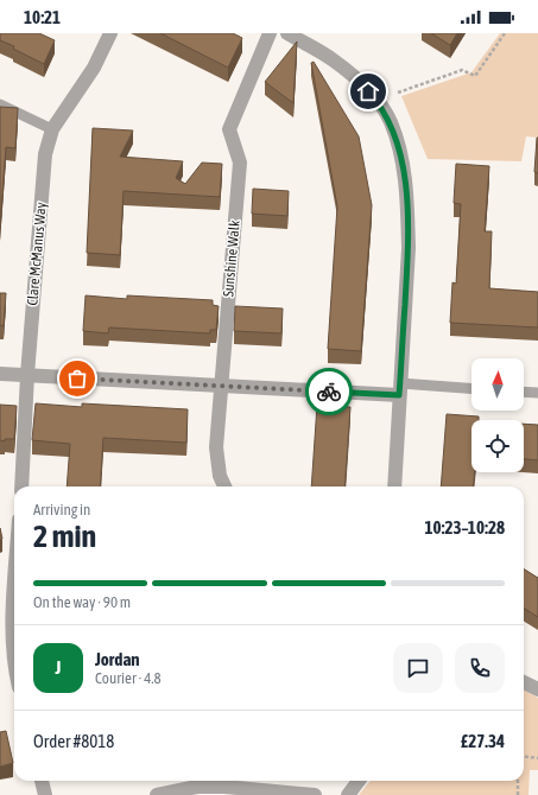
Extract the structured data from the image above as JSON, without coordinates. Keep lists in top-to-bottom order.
{
  "streets": {
    "street": ["Clare McManus Way", "Sunshine Walk"]
  },
  "north": "top",
  "page": {
    "status": "10:21",
    "heading": ["2 min", "Arriving in", "10:23–10:28"],
    "panel": [
      "Jordan",
      "Courier · 4.8",
      "Order #8018",
      "£27.34"
    ],
    "bar": "On the way · 90 m",
    "round": "J"
  }
}
